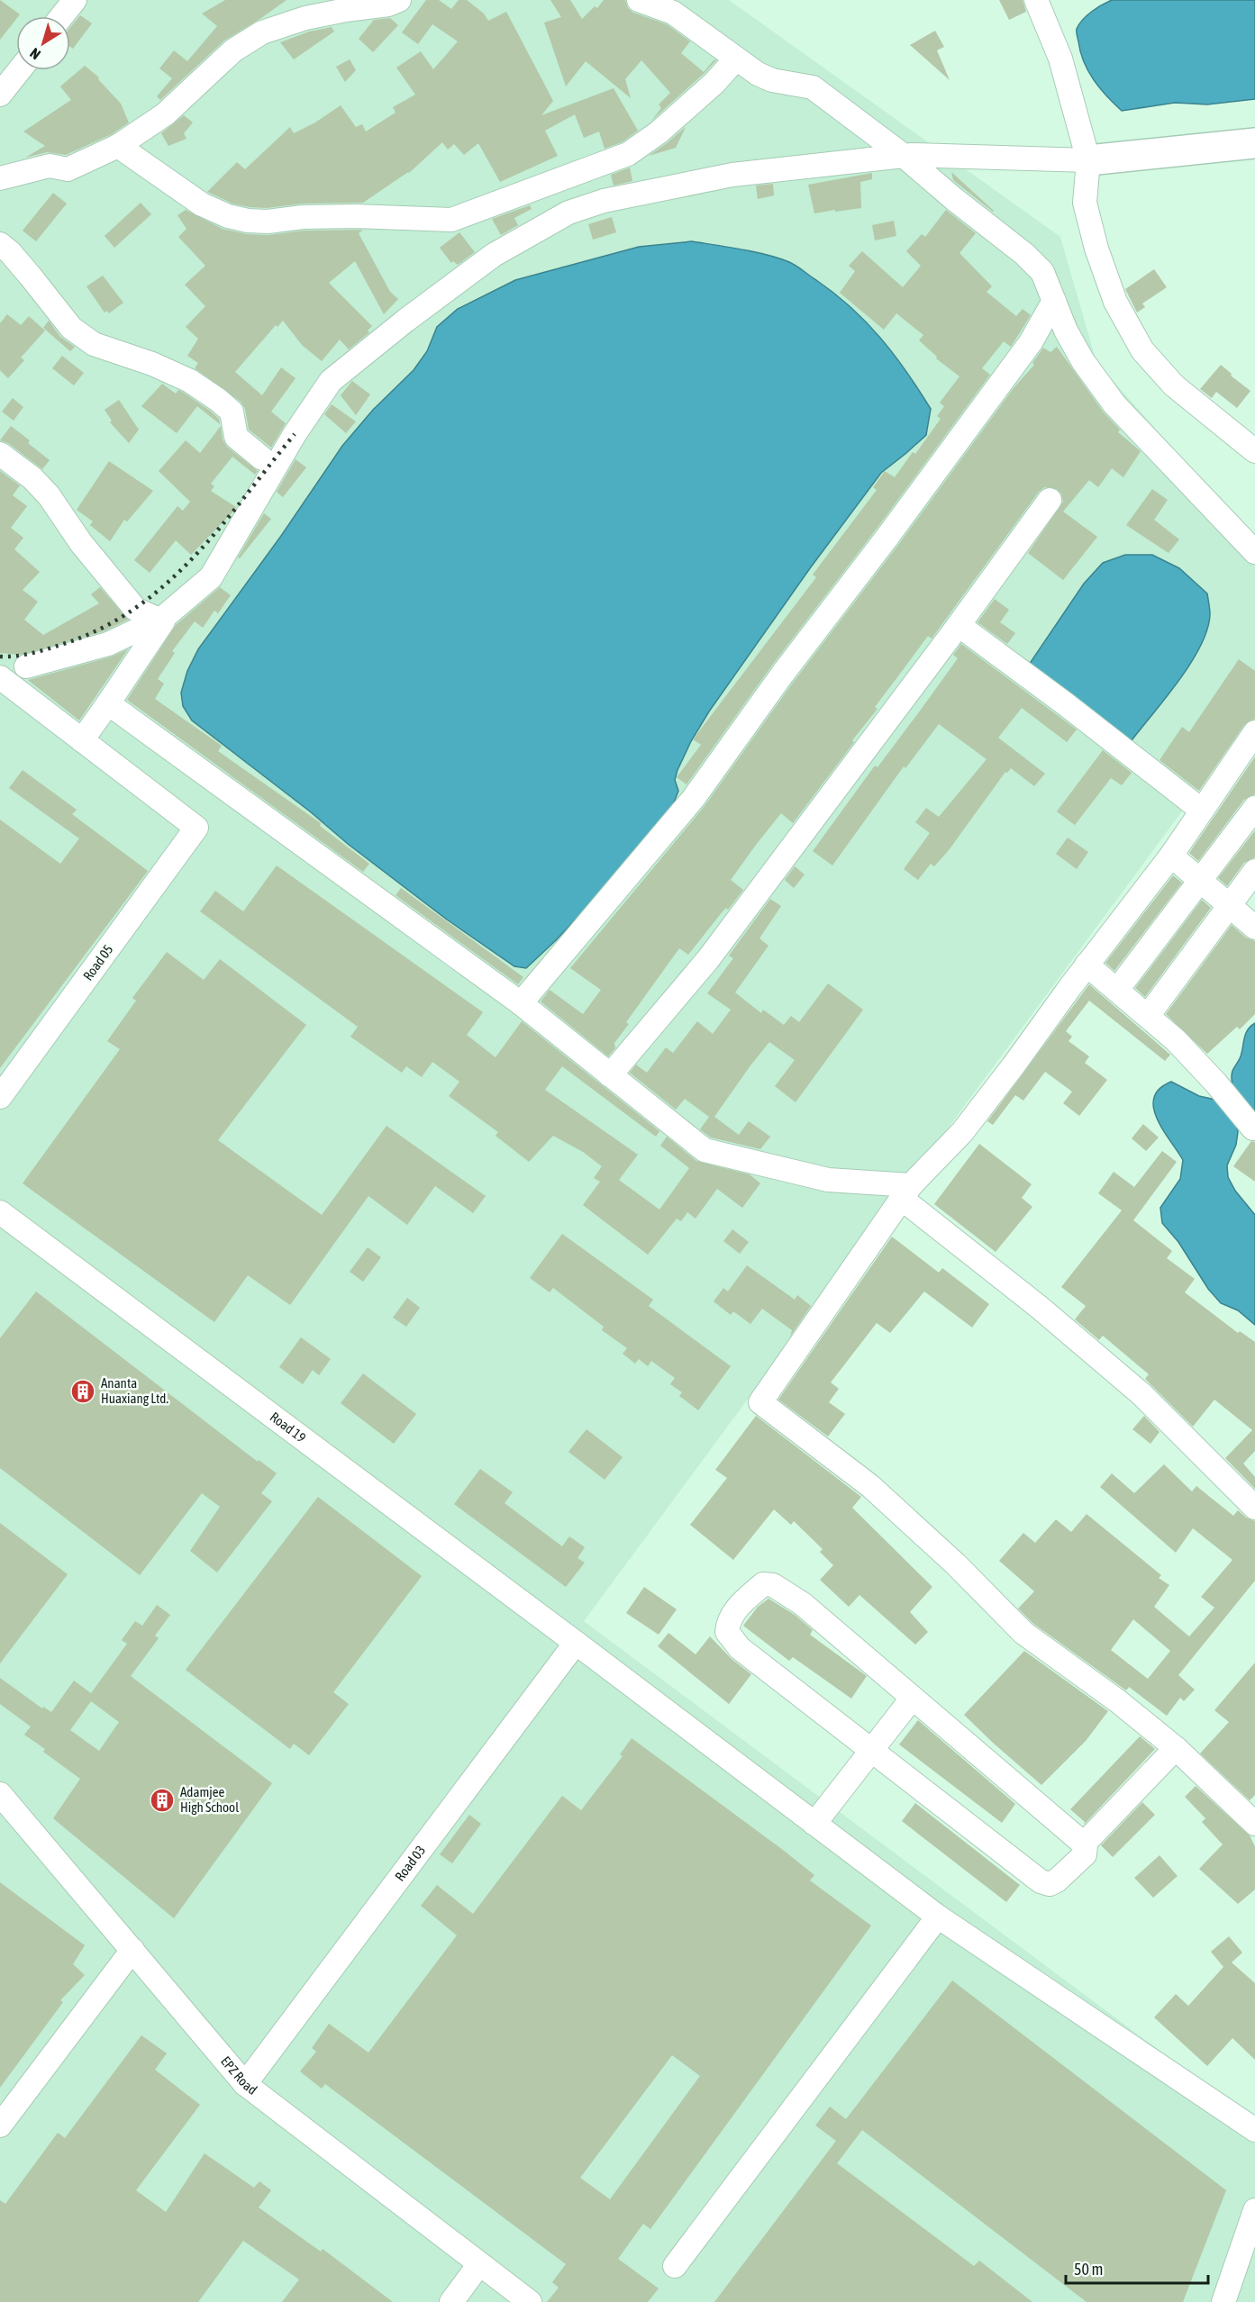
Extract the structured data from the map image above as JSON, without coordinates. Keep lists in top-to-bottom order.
{
  "streets": {
    "street": [
      "Road 05",
      "Road 19",
      "Road 03",
      "EPZ Road"
    ]
  },
  "crossings": [
    ["Road 19", "Road 03"],
    ["Road 03", "EPZ Road"]
  ],
  "places": {
    "building": ["Ananta Huaxiang Ltd.", "Adamjee High School"]
  },
  "scale_bar": "50 m",
  "north": "bottom left"
}
